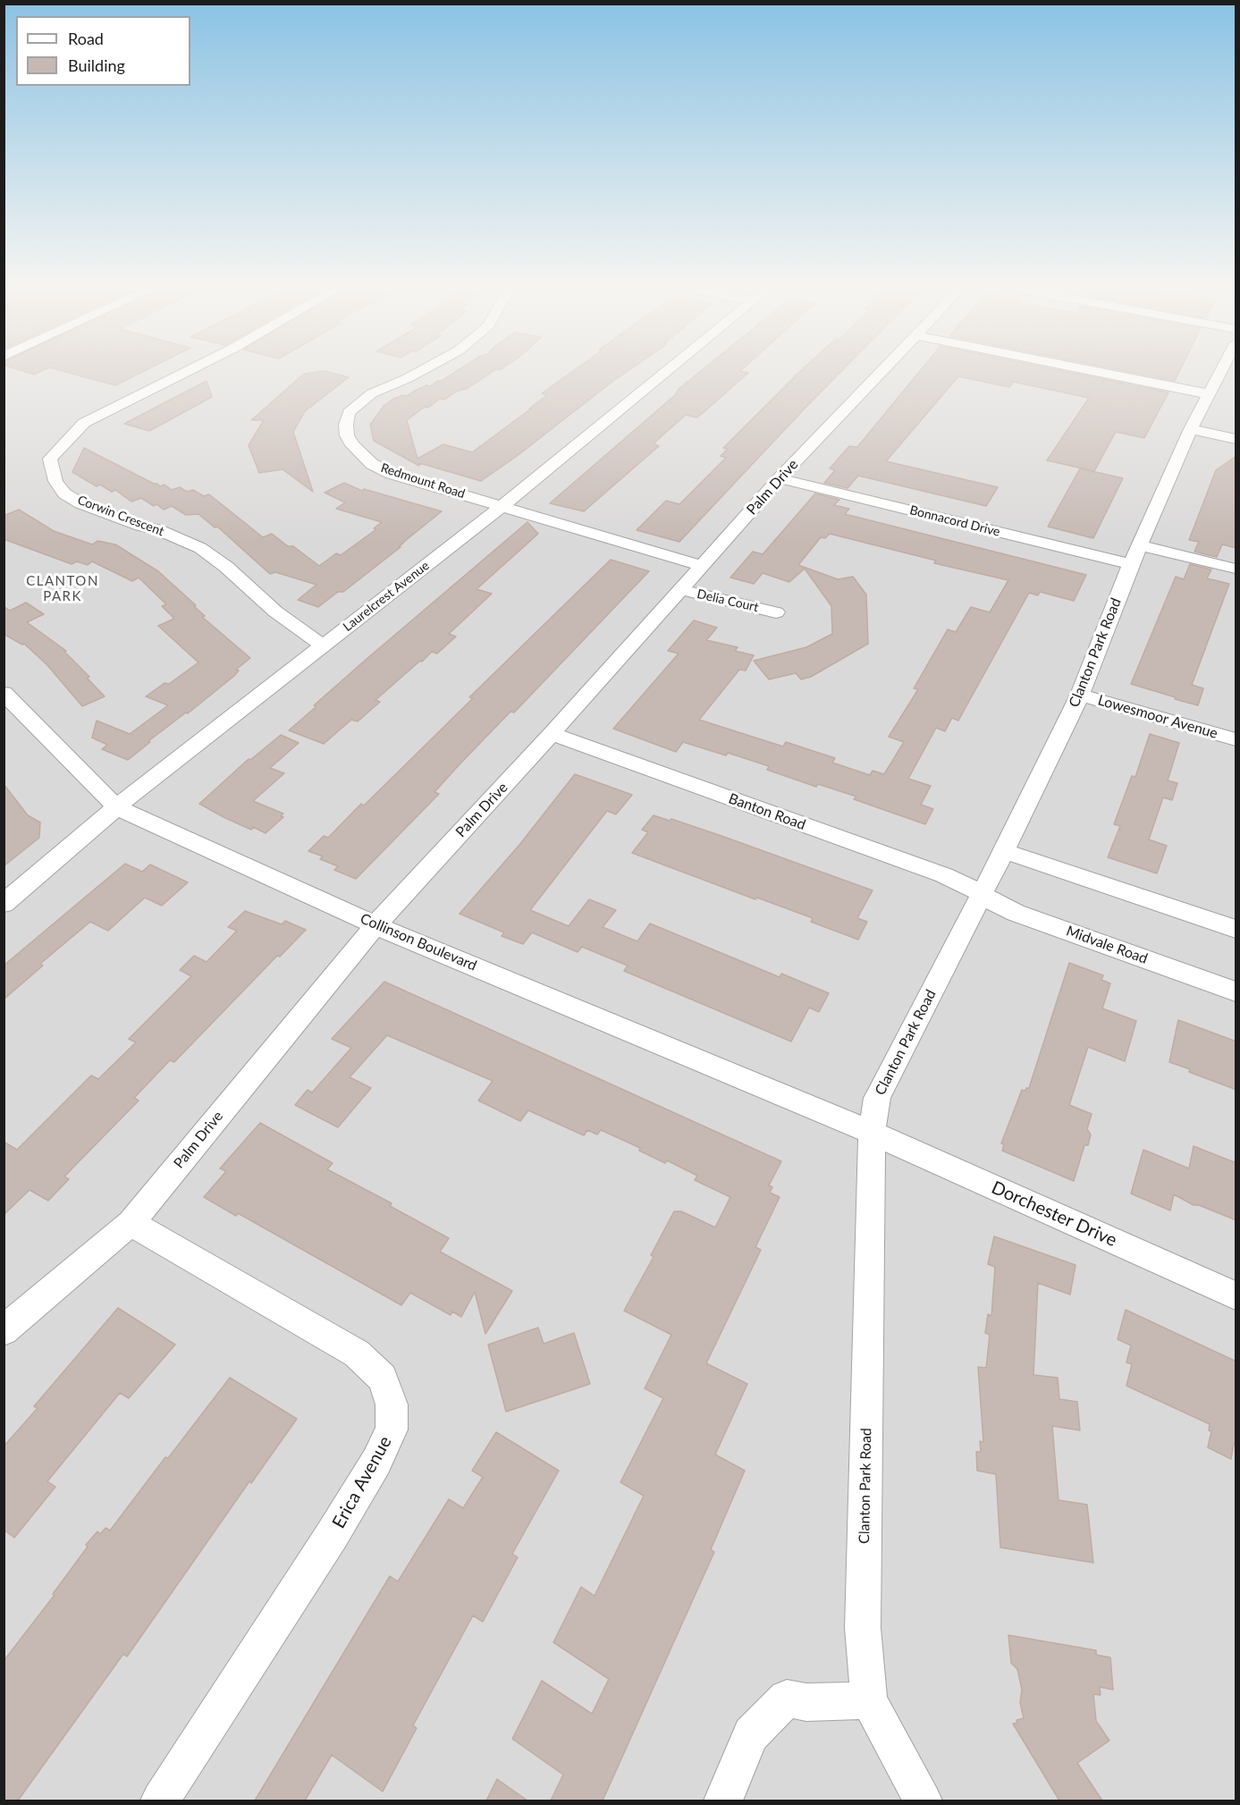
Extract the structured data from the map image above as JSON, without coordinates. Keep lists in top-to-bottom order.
{
  "streets": {
    "street": [
      "Redmount Road",
      "Palm Drive",
      "Corwin Crescent",
      "Bonnacord Drive",
      "Laurelcrest Avenue",
      "Delia Court",
      "Clanton Park Road",
      "Lowesmoor Avenue",
      "Banton Road",
      "Collinson Boulevard",
      "Midvale Road",
      "Dorchester Drive",
      "Erica Avenue"
    ]
  },
  "crossings": [
    ["Redmount Road", "Palm Drive"],
    ["Redmount Road", "Laurelcrest Avenue"],
    ["Palm Drive", "Bonnacord Drive"],
    ["Palm Drive", "Delia Court"],
    ["Palm Drive", "Banton Road"],
    ["Palm Drive", "Collinson Boulevard"],
    ["Palm Drive", "Erica Avenue"],
    ["Corwin Crescent", "Laurelcrest Avenue"],
    ["Bonnacord Drive", "Clanton Park Road"],
    ["Laurelcrest Avenue", "Collinson Boulevard"],
    ["Clanton Park Road", "Lowesmoor Avenue"],
    ["Clanton Park Road", "Banton Road"],
    ["Clanton Park Road", "Collinson Boulevard"],
    ["Clanton Park Road", "Midvale Road"],
    ["Clanton Park Road", "Dorchester Drive"],
    ["Banton Road", "Midvale Road"],
    ["Collinson Boulevard", "Dorchester Drive"]
  ],
  "districts": ["CLANTON PARK"],
  "legend": ["Road", "Building"]
}
